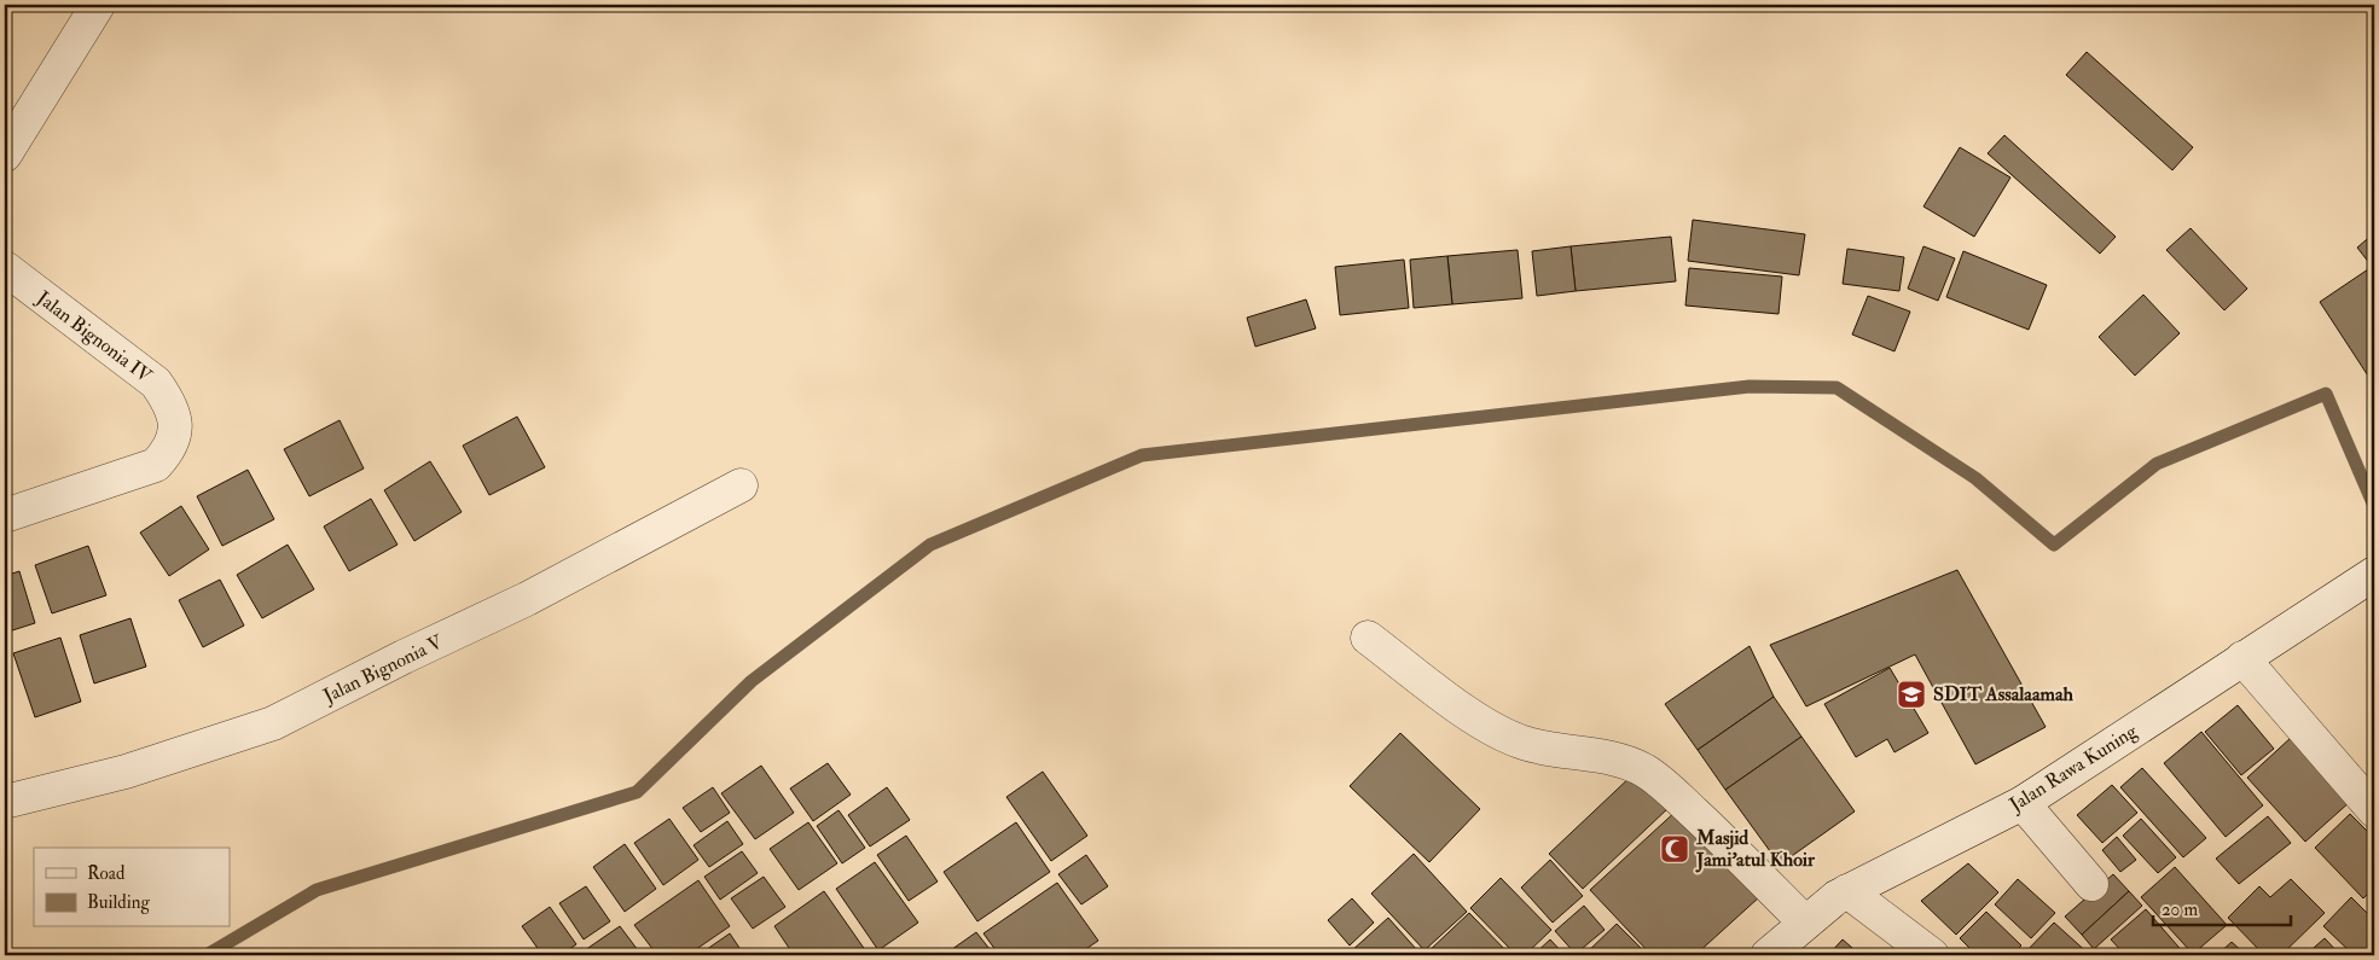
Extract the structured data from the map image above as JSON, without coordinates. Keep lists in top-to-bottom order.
{
  "streets": {
    "street": ["Jalan Bignonia IV", "Jalan Bignonia V", "Jalan Rawa Kuning"]
  },
  "places": {
    "school or university": ["SDIT Assalaamah"],
    "mosque": ["Masjid Jami'atul Khoir"]
  },
  "legend": ["Road", "Building"],
  "scale_bar": "20 m"
}
